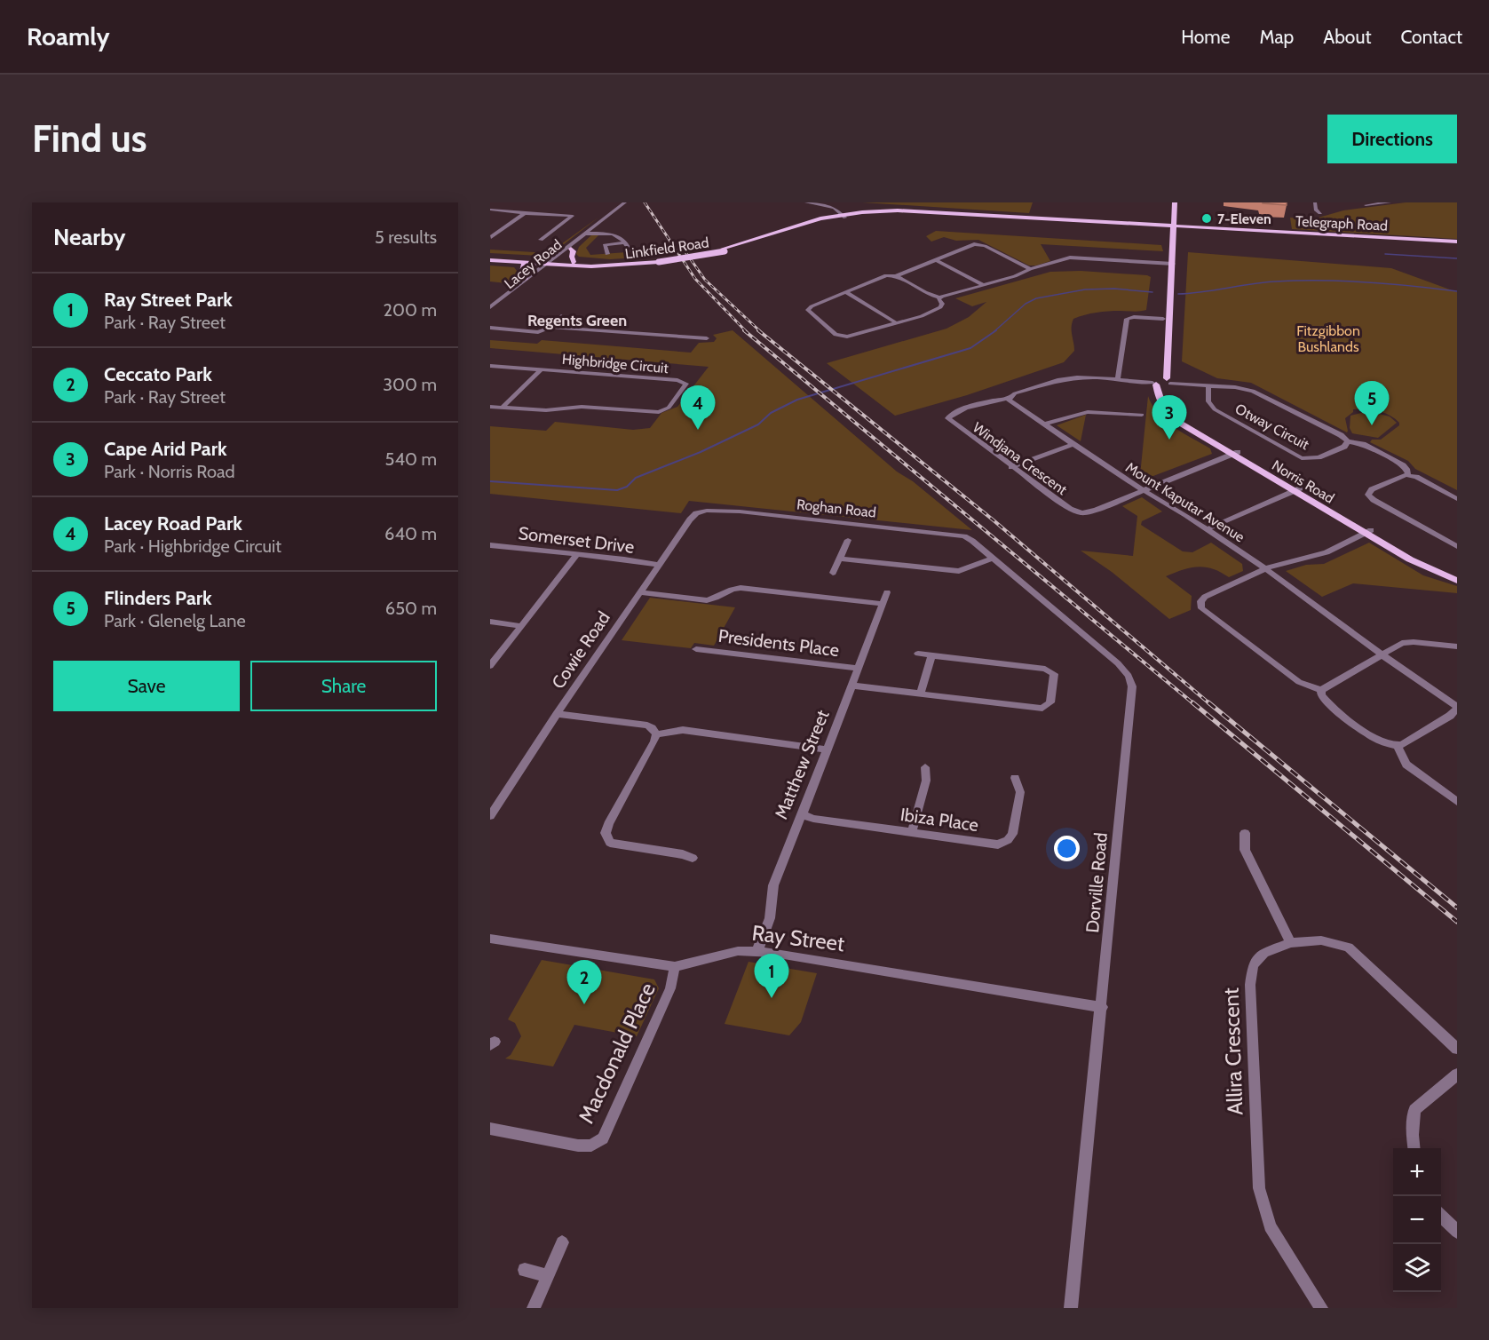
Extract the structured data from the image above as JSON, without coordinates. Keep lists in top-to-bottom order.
{
  "streets": {
    "main road": ["Telegraph Road", "Linkfield Road", "Norris Road"],
    "street": [
      "Lacey Road",
      "Highbridge Circuit",
      "Otway Circuit",
      "Windjana Crescent",
      "Mount Kaputar Avenue",
      "Roghan Road",
      "Somerset Drive",
      "Presidents Place",
      "Cowie Road",
      "Matthew Street",
      "Ibiza Place",
      "Dorville Road",
      "Ray Street",
      "Allira Crescent",
      "Macdonald Place"
    ]
  },
  "crossings": [
    ["Telegraph Road", "Linkfield Road"],
    ["Telegraph Road", "Norris Road"],
    ["Linkfield Road", "Lacey Road"],
    ["Otway Circuit", "Norris Road"],
    ["Windjana Crescent", "Mount Kaputar Avenue"],
    ["Roghan Road", "Cowie Road"],
    ["Roghan Road", "Dorville Road"],
    ["Somerset Drive", "Cowie Road"],
    ["Presidents Place", "Matthew Street"],
    ["Matthew Street", "Ibiza Place"],
    ["Matthew Street", "Ray Street"],
    ["Dorville Road", "Ray Street"],
    ["Ray Street", "Macdonald Place"]
  ],
  "districts": ["Regents Green"],
  "parks": ["Fitzgibbon Bushlands"],
  "places": ["7-Eleven"],
  "page": {
    "header": "Roamly",
    "nav": [
      "Home",
      "Map",
      "About",
      "Contact"
    ],
    "buttons": [
      "Directions",
      ["Save", "Share"]
    ],
    "title": "Find us",
    "heading": ["Nearby", "5 results"],
    "list": [
      {
        "mark": "1",
        "name": "Ray Street Park",
        "note": "Park · Ray Street",
        "value": "200 m"
      },
      {
        "mark": "2",
        "name": "Ceccato Park",
        "note": "Park · Ray Street",
        "value": "300 m"
      },
      {
        "mark": "3",
        "name": "Cape Arid Park",
        "note": "Park · Norris Road",
        "value": "540 m"
      },
      {
        "mark": "4",
        "name": "Lacey Road Park",
        "note": "Park · Highbridge Circuit",
        "value": "640 m"
      },
      {
        "mark": "5",
        "name": "Flinders Park",
        "note": "Park · Glenelg Lane",
        "value": "650 m"
      }
    ],
    "pins": [
      "5",
      "4",
      "3",
      "1",
      "2"
    ],
    "map_buttons": ["+", "−"]
  }
}
